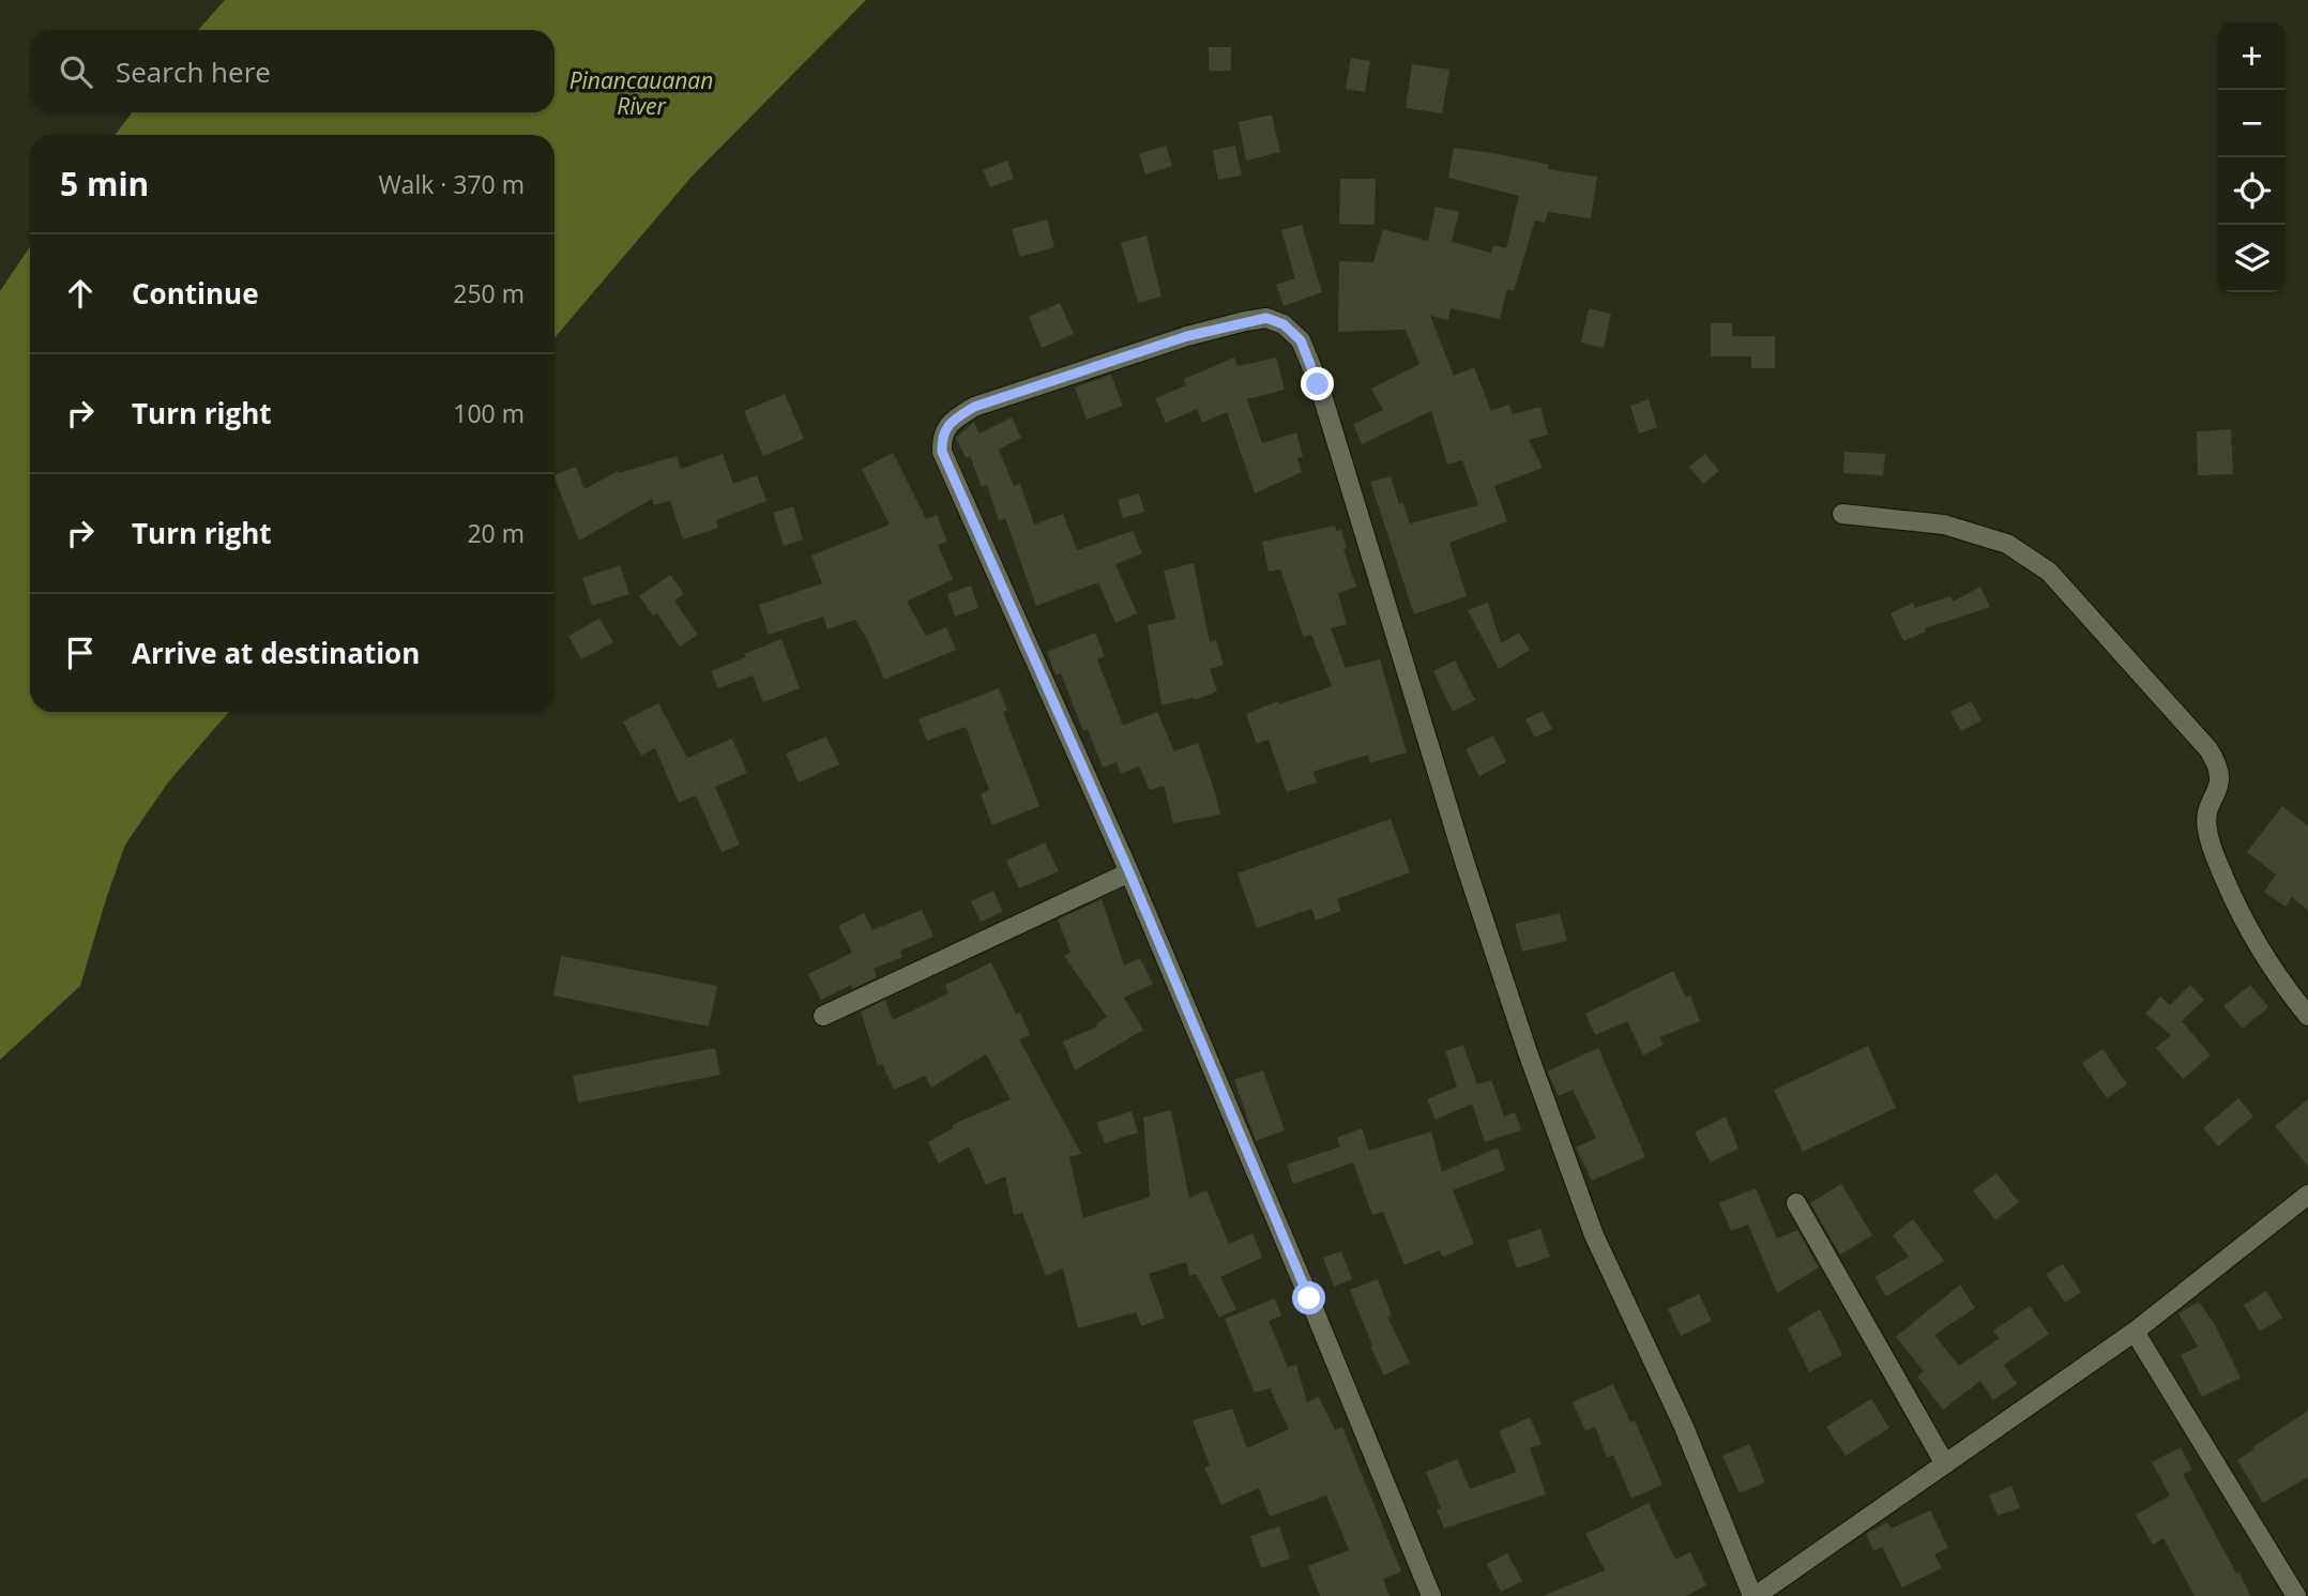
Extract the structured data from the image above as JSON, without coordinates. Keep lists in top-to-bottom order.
{
  "water": ["Pinancauanan River"],
  "page": {
    "map_buttons": ["+", "−"],
    "search": "Search here",
    "heading": ["5 min", "Walk · 370 m"],
    "list": [
      ["Continue", "250 m"],
      ["Turn right", "100 m"],
      ["Turn right", "20 m"],
      "Arrive at destination"
    ]
  }
}
